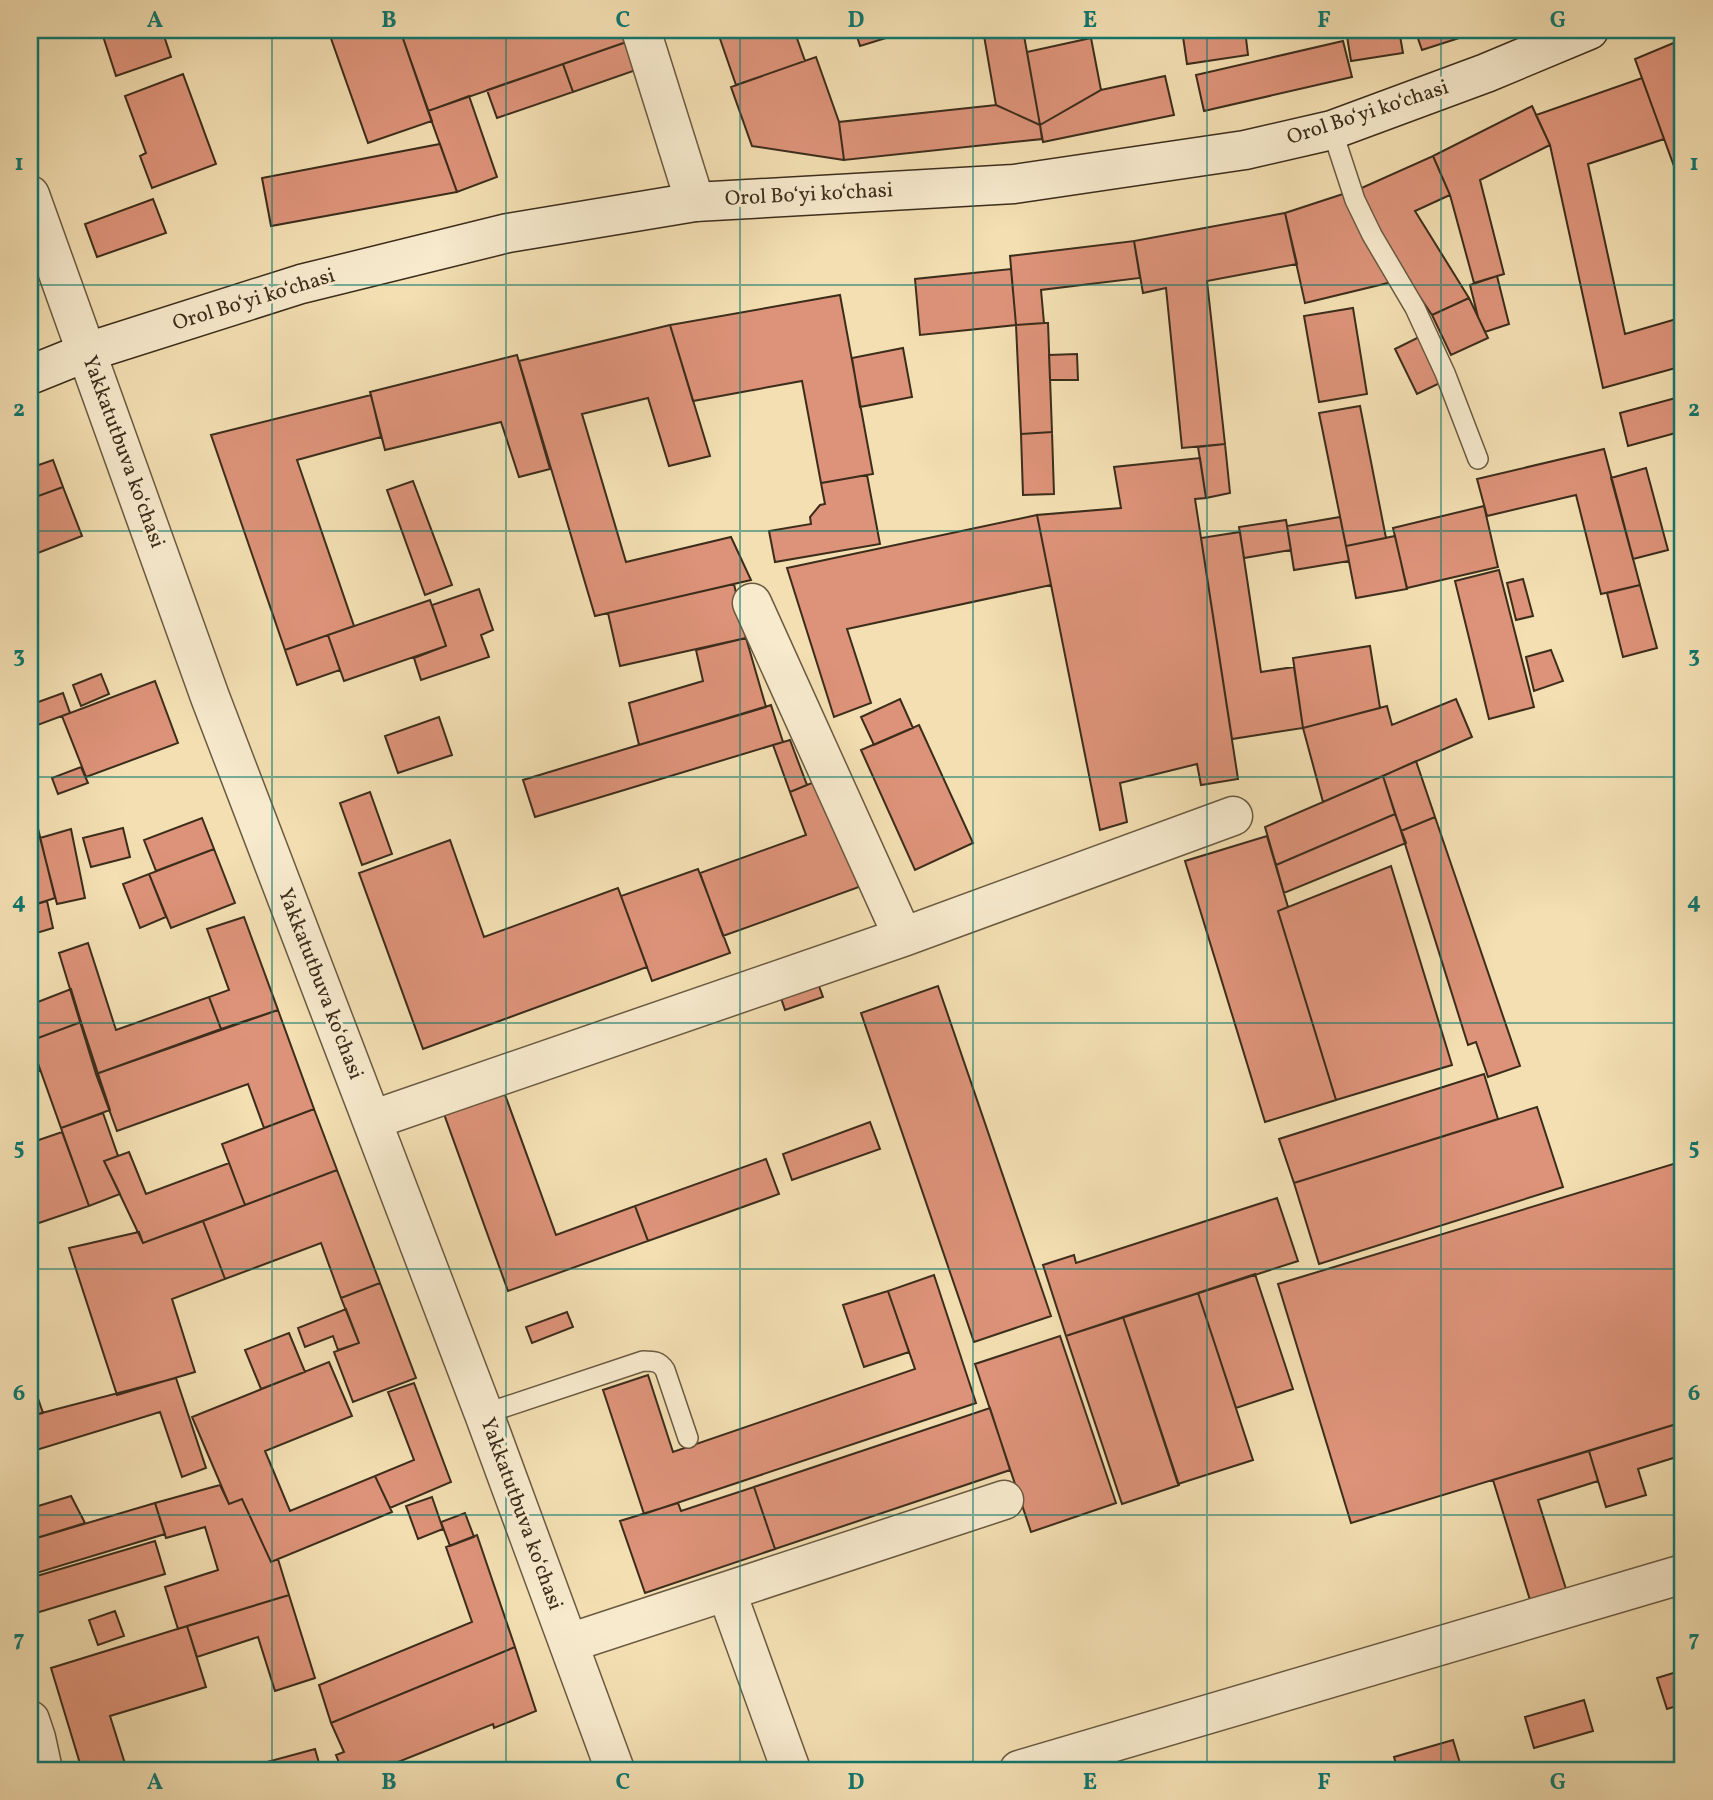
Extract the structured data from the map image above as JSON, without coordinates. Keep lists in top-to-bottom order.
{
  "streets": {
    "street": ["Orol Boʻyi koʻchasi", "Yakkatutbuva koʻchasi"]
  },
  "crossings": [
    ["Orol Boʻyi koʻchasi", "Yakkatutbuva koʻchasi"]
  ],
  "grid": {
    "columns": [
      "A",
      "B",
      "C",
      "D",
      "E",
      "F",
      "G"
    ],
    "rows": [
      "1",
      "2",
      "3",
      "4",
      "5",
      "6",
      "7"
    ]
  }
}
